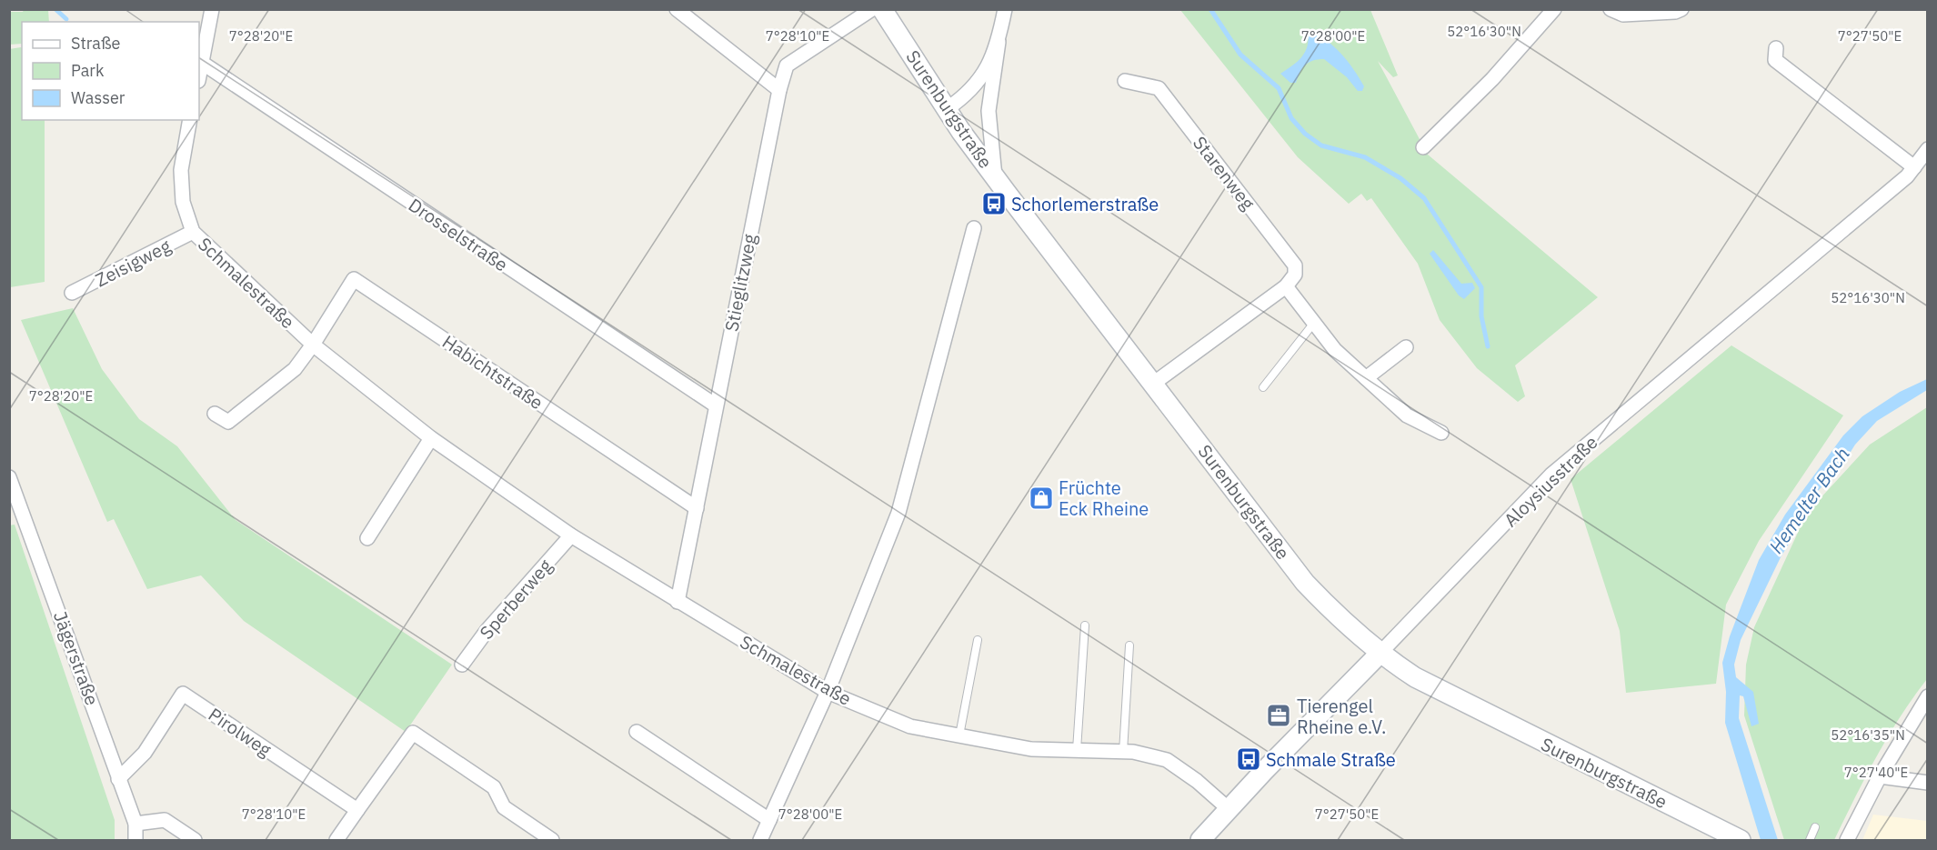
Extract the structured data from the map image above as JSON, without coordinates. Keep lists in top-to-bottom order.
{
  "streets": {
    "street": [
      "Surenburgstraße",
      "Starenweg",
      "Drosselstraße",
      "Zeisigweg",
      "Schmalestraße",
      "Stieglitzweg",
      "Habichtstraße",
      "Aloysiusstraße",
      "Sperberweg",
      "Jägerstraße",
      "Pirolweg"
    ]
  },
  "crossings": [
    ["Surenburgstraße", "Aloysiusstraße"],
    ["Drosselstraße", "Stieglitzweg"],
    ["Zeisigweg", "Schmalestraße"],
    ["Schmalestraße", "Stieglitzweg"],
    ["Schmalestraße", "Habichtstraße"],
    ["Schmalestraße", "Aloysiusstraße"],
    ["Schmalestraße", "Sperberweg"],
    ["Stieglitzweg", "Habichtstraße"],
    ["Jägerstraße", "Pirolweg"]
  ],
  "water": ["Hemelter Bach"],
  "places": {
    "bus stop": ["Schorlemerstraße", "Schmale Straße"],
    "shop": ["Früchte Eck Rheine"],
    "office": ["Tierengel Rheine e.V."]
  },
  "legend": ["Straße", "Park", "Wasser"],
  "coordinates": [
    "52°16'30\"N",
    "7°28'20\"E",
    "7°28'10\"E",
    "7°28'00\"E",
    "7°27'50\"E",
    "52°16'35\"N",
    "7°27'40\"E"
  ]
}
